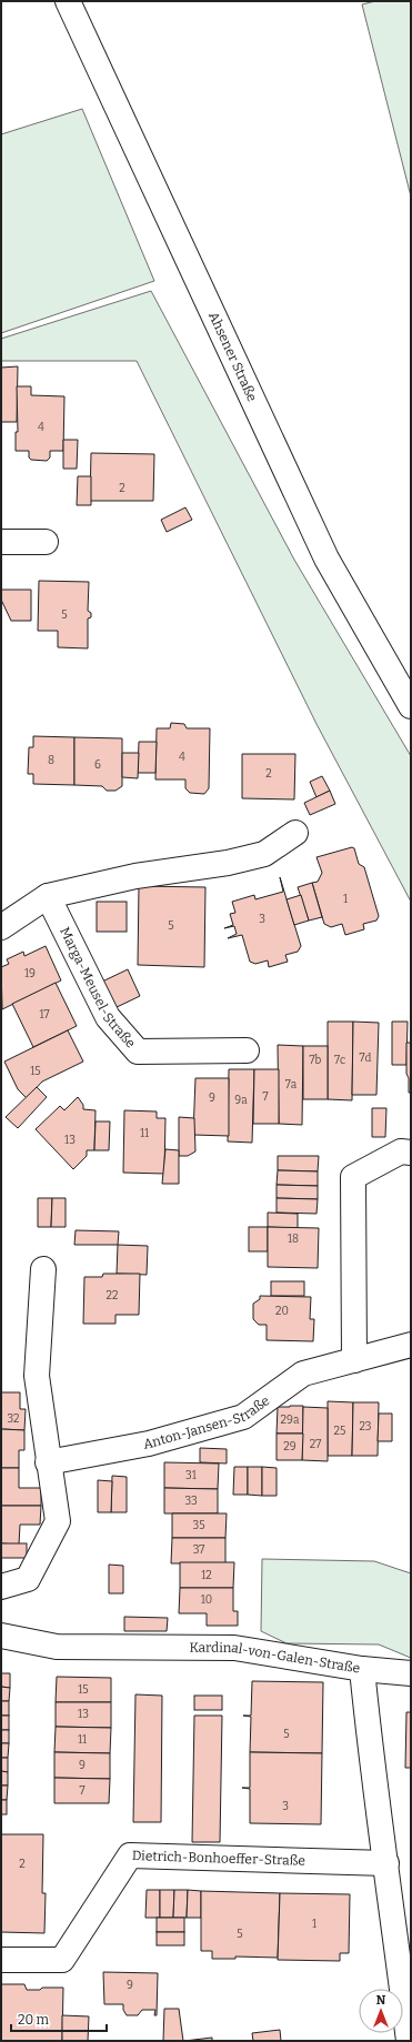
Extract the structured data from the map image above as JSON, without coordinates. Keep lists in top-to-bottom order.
{
  "streets": {
    "street": [
      "Ahsener Straße",
      "Marga-Meusel-Straße",
      "Anton-Jansen-Straße",
      "Kardinal-von-Galen-Straße",
      "Dietrich-Bonhoeffer-Straße"
    ]
  },
  "crossings": [
    ["Kardinal-von-Galen-Straße", "Dietrich-Bonhoeffer-Straße"]
  ],
  "house_numbers": [
    "4",
    "2",
    "5",
    "4",
    "8",
    "6",
    "2",
    "1",
    "3",
    "5",
    "19",
    "17",
    "7d",
    "7b",
    "7c",
    "15",
    "7a",
    "7",
    "9",
    "9a",
    "11",
    "13",
    "18",
    "22",
    "20",
    "32",
    "29a",
    "23",
    "25",
    "27",
    "29",
    "31",
    "33",
    "35",
    "37",
    "12",
    "10",
    "15",
    "13",
    "5",
    "11",
    "9",
    "7",
    "3",
    "2",
    "1",
    "5",
    "9"
  ],
  "scale_bar": "20 m",
  "north": "top"
}
